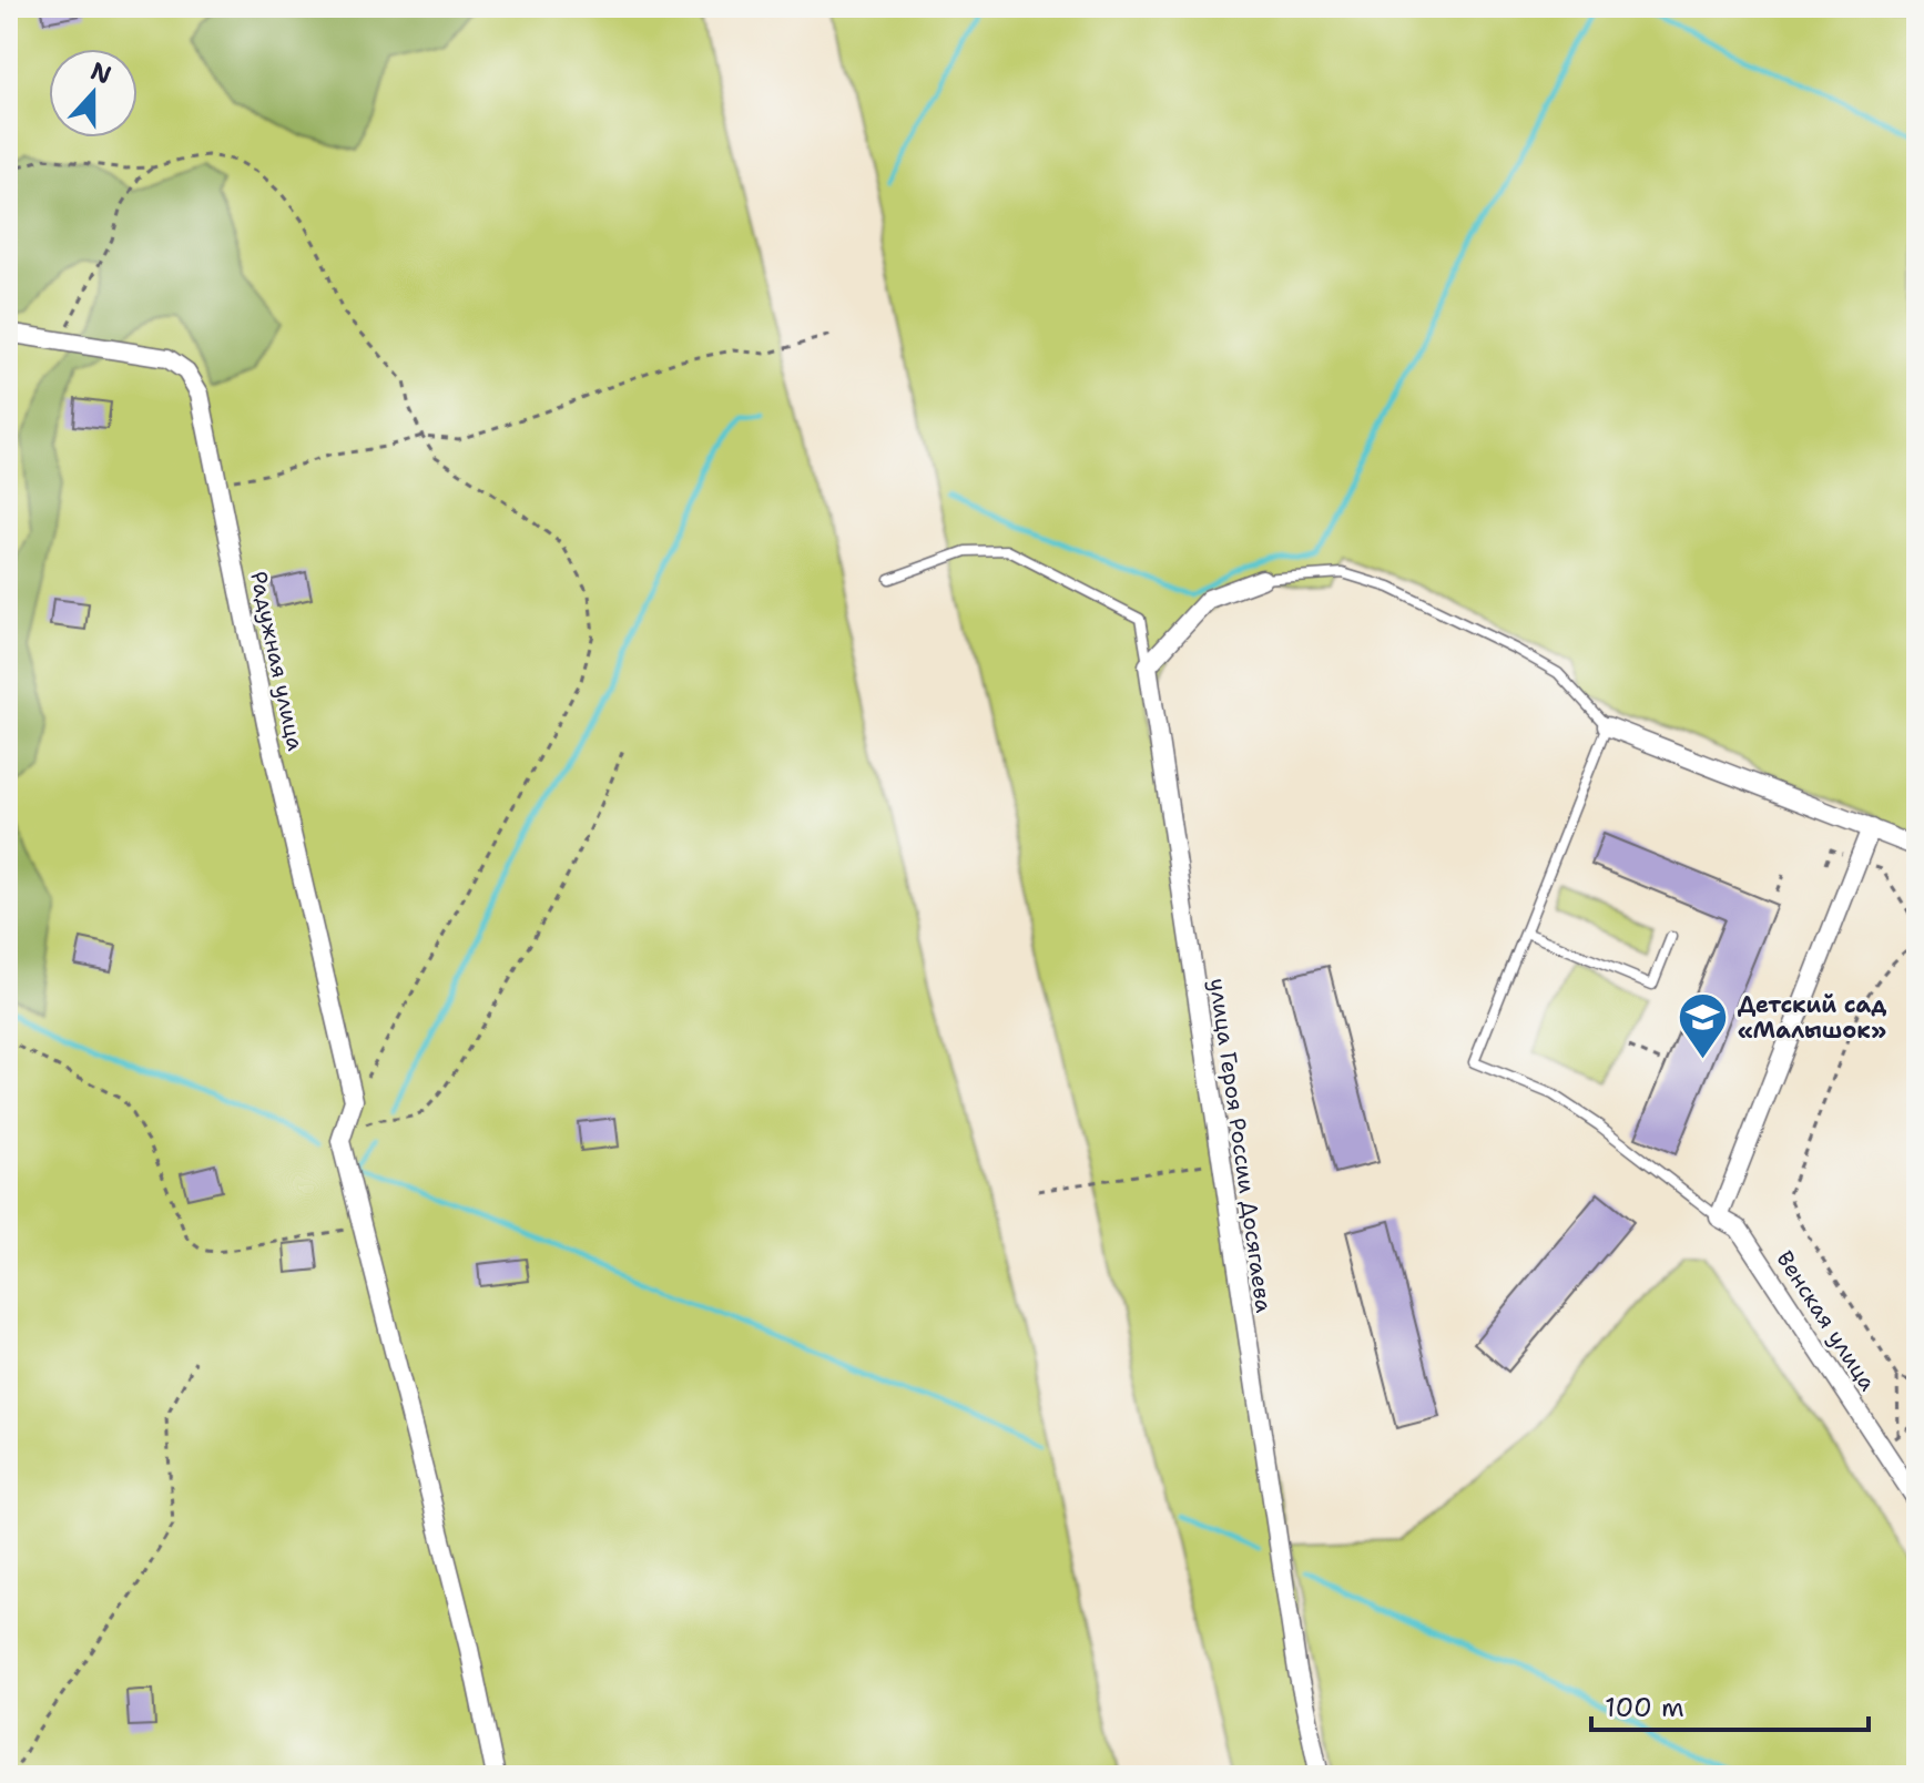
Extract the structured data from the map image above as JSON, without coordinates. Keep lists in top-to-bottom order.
{
  "streets": {
    "street": ["Радужная улица", "улица Героя России Досягаева", "Венская улица"]
  },
  "places": {
    "school or university": ["Детский сад «Малышок»"]
  },
  "scale_bar": "100 m",
  "north": "top"
}
